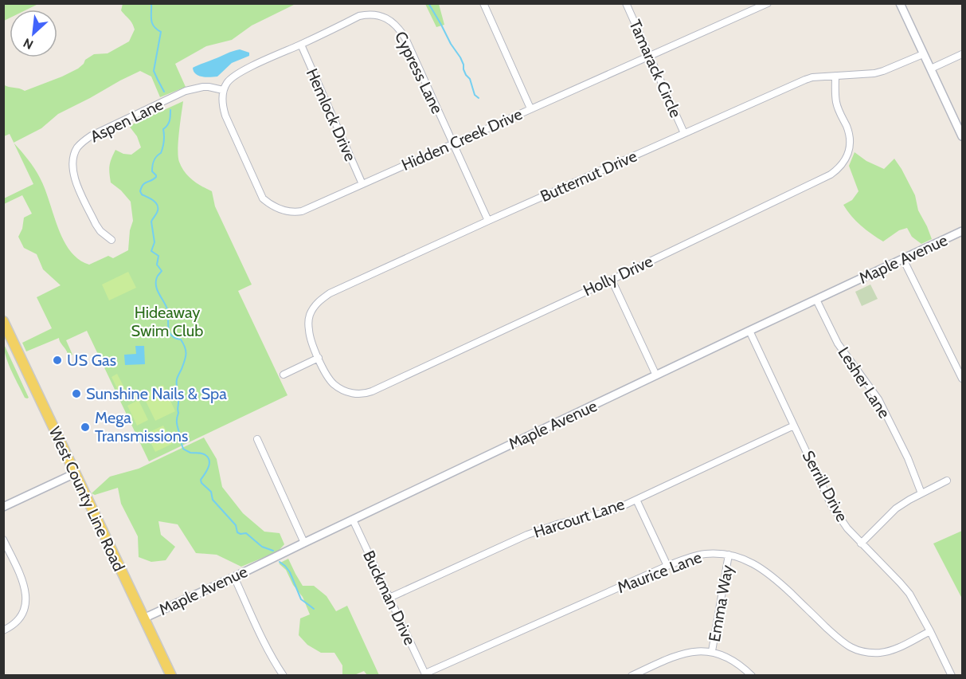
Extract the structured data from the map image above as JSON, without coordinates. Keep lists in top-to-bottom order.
{
  "streets": {
    "main road": ["West County Line Road"],
    "street": [
      "Tamarack Circle",
      "Cypress Lane",
      "Hemlock Drive",
      "Aspen Lane",
      "Hidden Creek Drive",
      "Butternut Drive",
      "Maple Avenue",
      "Holly Drive",
      "Lesher Lane",
      "Serrill Drive",
      "Harcourt Lane",
      "Maurice Lane",
      "Buckman Drive",
      "Emma Way"
    ]
  },
  "crossings": [
    ["Tamarack Circle", "Hidden Creek Drive"],
    ["Tamarack Circle", "Butternut Drive"],
    ["Cypress Lane", "Hemlock Drive"],
    ["Cypress Lane", "Aspen Lane"],
    ["Cypress Lane", "Hidden Creek Drive"],
    ["Cypress Lane", "Butternut Drive"],
    ["Hemlock Drive", "Hidden Creek Drive"],
    ["Aspen Lane", "Hidden Creek Drive"],
    ["Butternut Drive", "Holly Drive"],
    ["Maple Avenue", "Lesher Lane"],
    ["Maple Avenue", "Serrill Drive"],
    ["Maple Avenue", "West County Line Road"],
    ["Maple Avenue", "Buckman Drive"],
    ["Serrill Drive", "Harcourt Lane"],
    ["Serrill Drive", "Maurice Lane"],
    ["Harcourt Lane", "Buckman Drive"],
    ["Maurice Lane", "Buckman Drive"],
    ["Maurice Lane", "Emma Way"]
  ],
  "parks": ["Hideaway Swim Club"],
  "places": ["US Gas", "Sunshine Nails & Spa", "Mega Transmissions"],
  "north": "bottom left"
}
